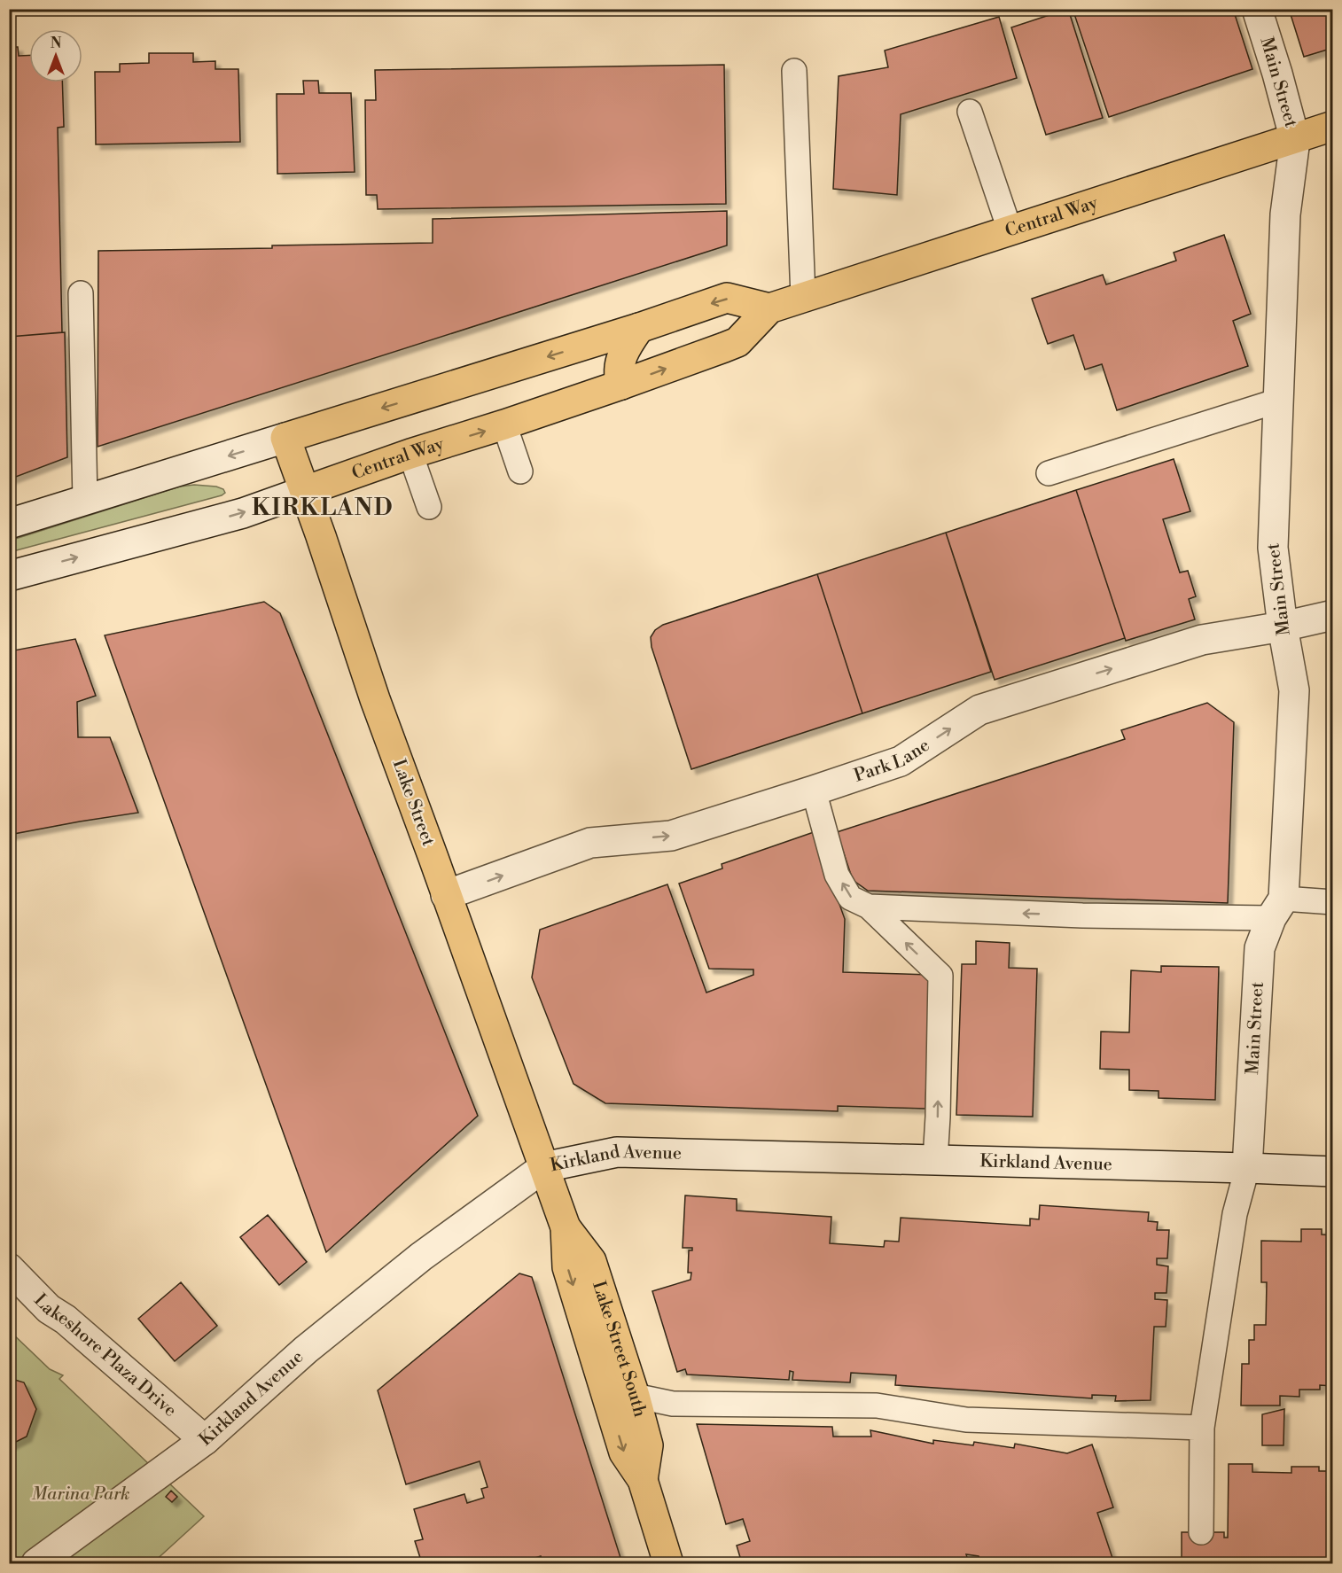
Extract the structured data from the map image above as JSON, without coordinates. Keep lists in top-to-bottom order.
{
  "streets": {
    "main road": ["Central Way", "Lake Street", "Lake Street South"],
    "street": [
      "Main Street",
      "Park Lane",
      "Kirkland Avenue",
      "Lakeshore Plaza Drive"
    ]
  },
  "crossings": [
    ["Main Street", "Central Way"],
    ["Main Street", "Park Lane"],
    ["Main Street", "Kirkland Avenue"],
    ["Central Way", "Lake Street"],
    ["Park Lane", "Lake Street"],
    ["Lake Street", "Kirkland Avenue"],
    ["Lake Street", "Lake Street South"],
    ["Kirkland Avenue", "Lake Street South"],
    ["Kirkland Avenue", "Lakeshore Plaza Drive"]
  ],
  "one_way": ["Park Lane"],
  "districts": ["KIRKLAND"],
  "parks": ["Marina Park"],
  "north": "top"
}
